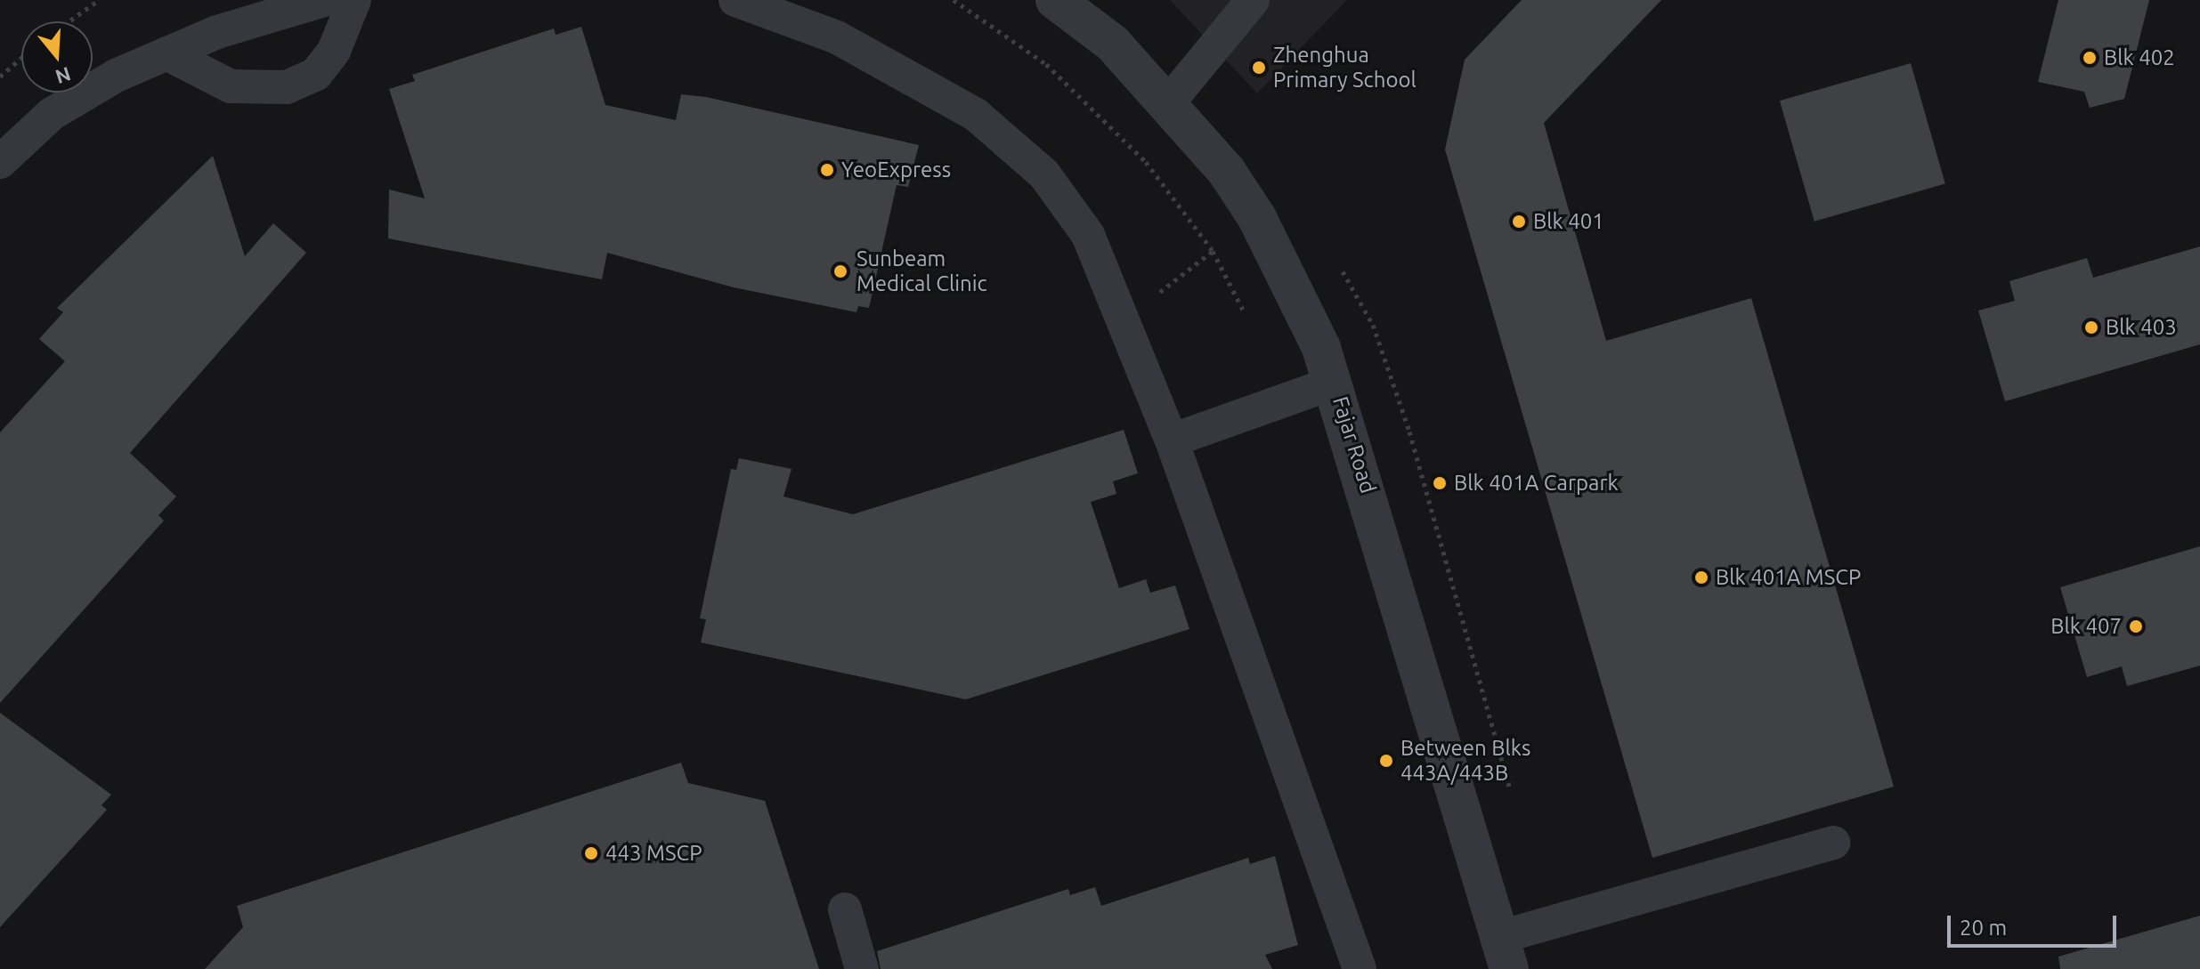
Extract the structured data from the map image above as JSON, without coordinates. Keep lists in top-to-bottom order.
{
  "streets": {
    "street": ["Fajar Road"]
  },
  "places": [
    "Blk 402",
    "Zhenghua Primary School",
    "YeoExpress",
    "Blk 401",
    "Sunbeam Medical Clinic",
    "Blk 403",
    "Blk 401A Carpark",
    "Blk 401A MSCP",
    "Blk 407",
    "Between Blks 443A/443B",
    "443 MSCP"
  ],
  "scale_bar": "20 m",
  "north": "bottom"
}
